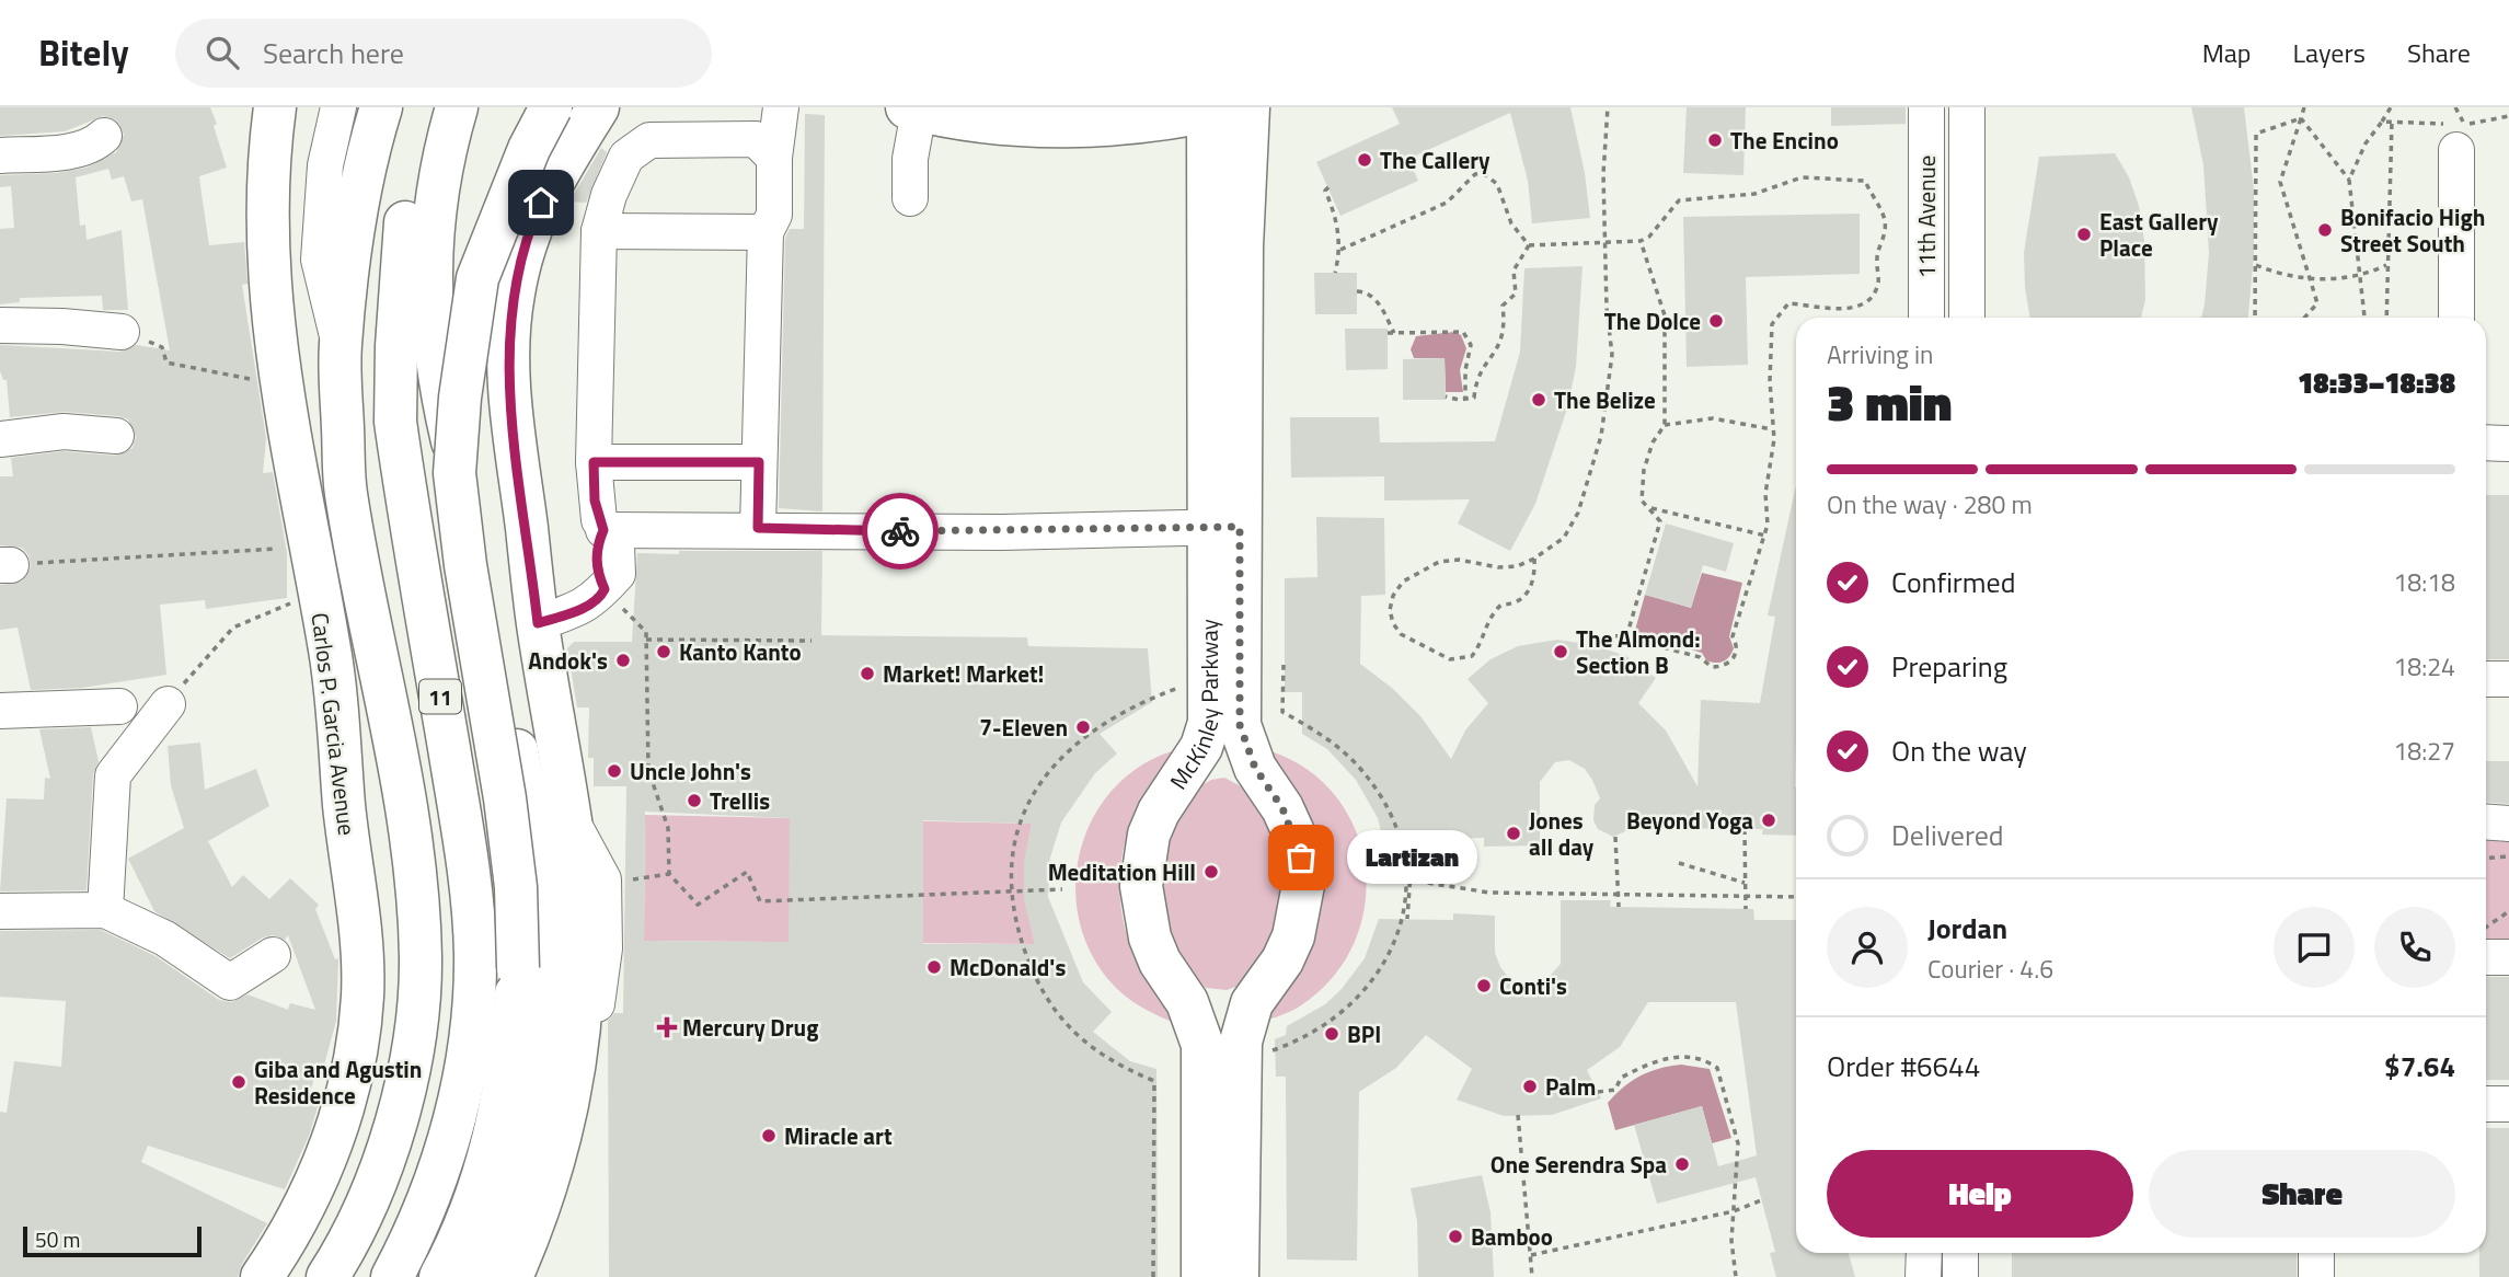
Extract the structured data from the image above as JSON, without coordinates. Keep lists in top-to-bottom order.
{
  "streets": {
    "main road": ["11", "McKinley Parkway", "Carlos P. Garcia Avenue"],
    "street": ["11th Avenue"]
  },
  "places": {
    "other": [
      "The Encino",
      "The Callery",
      "Bonifacio High Street South",
      "East Gallery Place",
      "The Dolce",
      "The Belize",
      "Kanto Kanto",
      "The Almond: Section B",
      "Andok's",
      "Market! Market!",
      "7-Eleven",
      "Uncle John's",
      "Trellis",
      "Beyond Yoga",
      "Jones all day",
      "Lartizan",
      "Meditation Hill",
      "McDonald's",
      "Conti's",
      "BPI",
      "Giba and Agustin Residence",
      "Palm",
      "Miracle art",
      "One Serendra Spa",
      "Bamboo"
    ],
    "health": ["Mercury Drug"]
  },
  "scale_bar": "50 m",
  "page": {
    "header": "Bitely",
    "search": "Search here",
    "nav": ["Map", "Layers", "Share"],
    "heading": ["3 min", "Arriving in", "18:33–18:38"],
    "panel": [
      "Jordan",
      "Courier · 4.6",
      "Order #6644",
      "$7.64"
    ],
    "bar": "On the way · 280 m",
    "list": [
      ["Confirmed", "18:18"],
      ["Preparing", "18:24"],
      ["On the way", "18:27"],
      "Delivered"
    ],
    "bubble": "Lartizan",
    "buttons": ["Help", "Share"],
    "scale": "50 m"
  }
}
